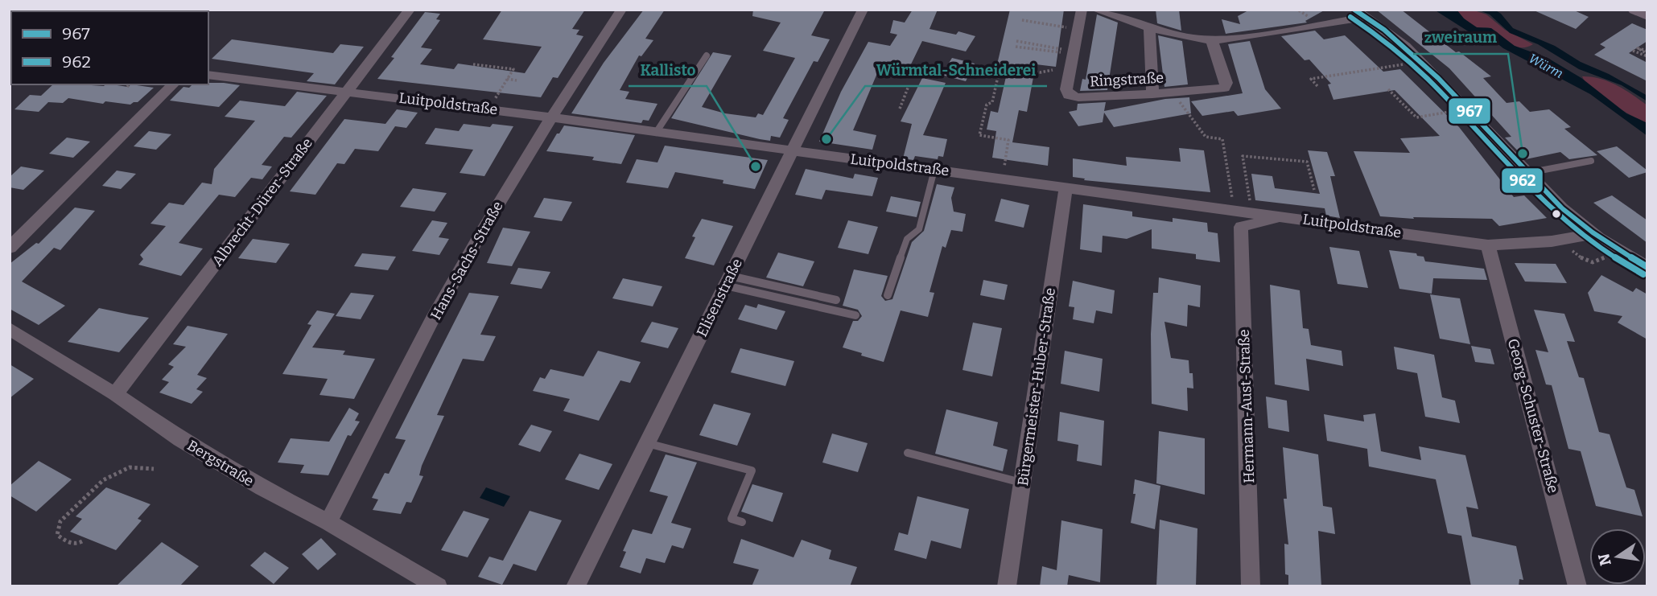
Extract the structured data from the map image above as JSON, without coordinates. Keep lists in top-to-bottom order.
{
  "streets": {
    "street": [
      "Ringstraße",
      "Luitpoldstraße",
      "Albrecht-Dürer-Straße",
      "Hans-Sachs-Straße",
      "Elisenstraße",
      "Bürgermeister-Huber-Straße",
      "Hermann-Aust-Straße",
      "Georg-Schuster-Straße",
      "Bergstraße"
    ]
  },
  "crossings": [
    ["Luitpoldstraße", "Albrecht-Dürer-Straße"],
    ["Luitpoldstraße", "Hans-Sachs-Straße"],
    ["Luitpoldstraße", "Elisenstraße"],
    ["Luitpoldstraße", "Bürgermeister-Huber-Straße"],
    ["Luitpoldstraße", "Hermann-Aust-Straße"],
    ["Luitpoldstraße", "Georg-Schuster-Straße"],
    ["Albrecht-Dürer-Straße", "Bergstraße"],
    ["Hans-Sachs-Straße", "Bergstraße"]
  ],
  "water": ["Würm"],
  "places": ["Würmtal-Schneiderei", "zweiraum", "Kallisto"],
  "lines": ["transit line 967", "transit line 962"],
  "legend": ["967", "962"],
  "north": "left"
}
